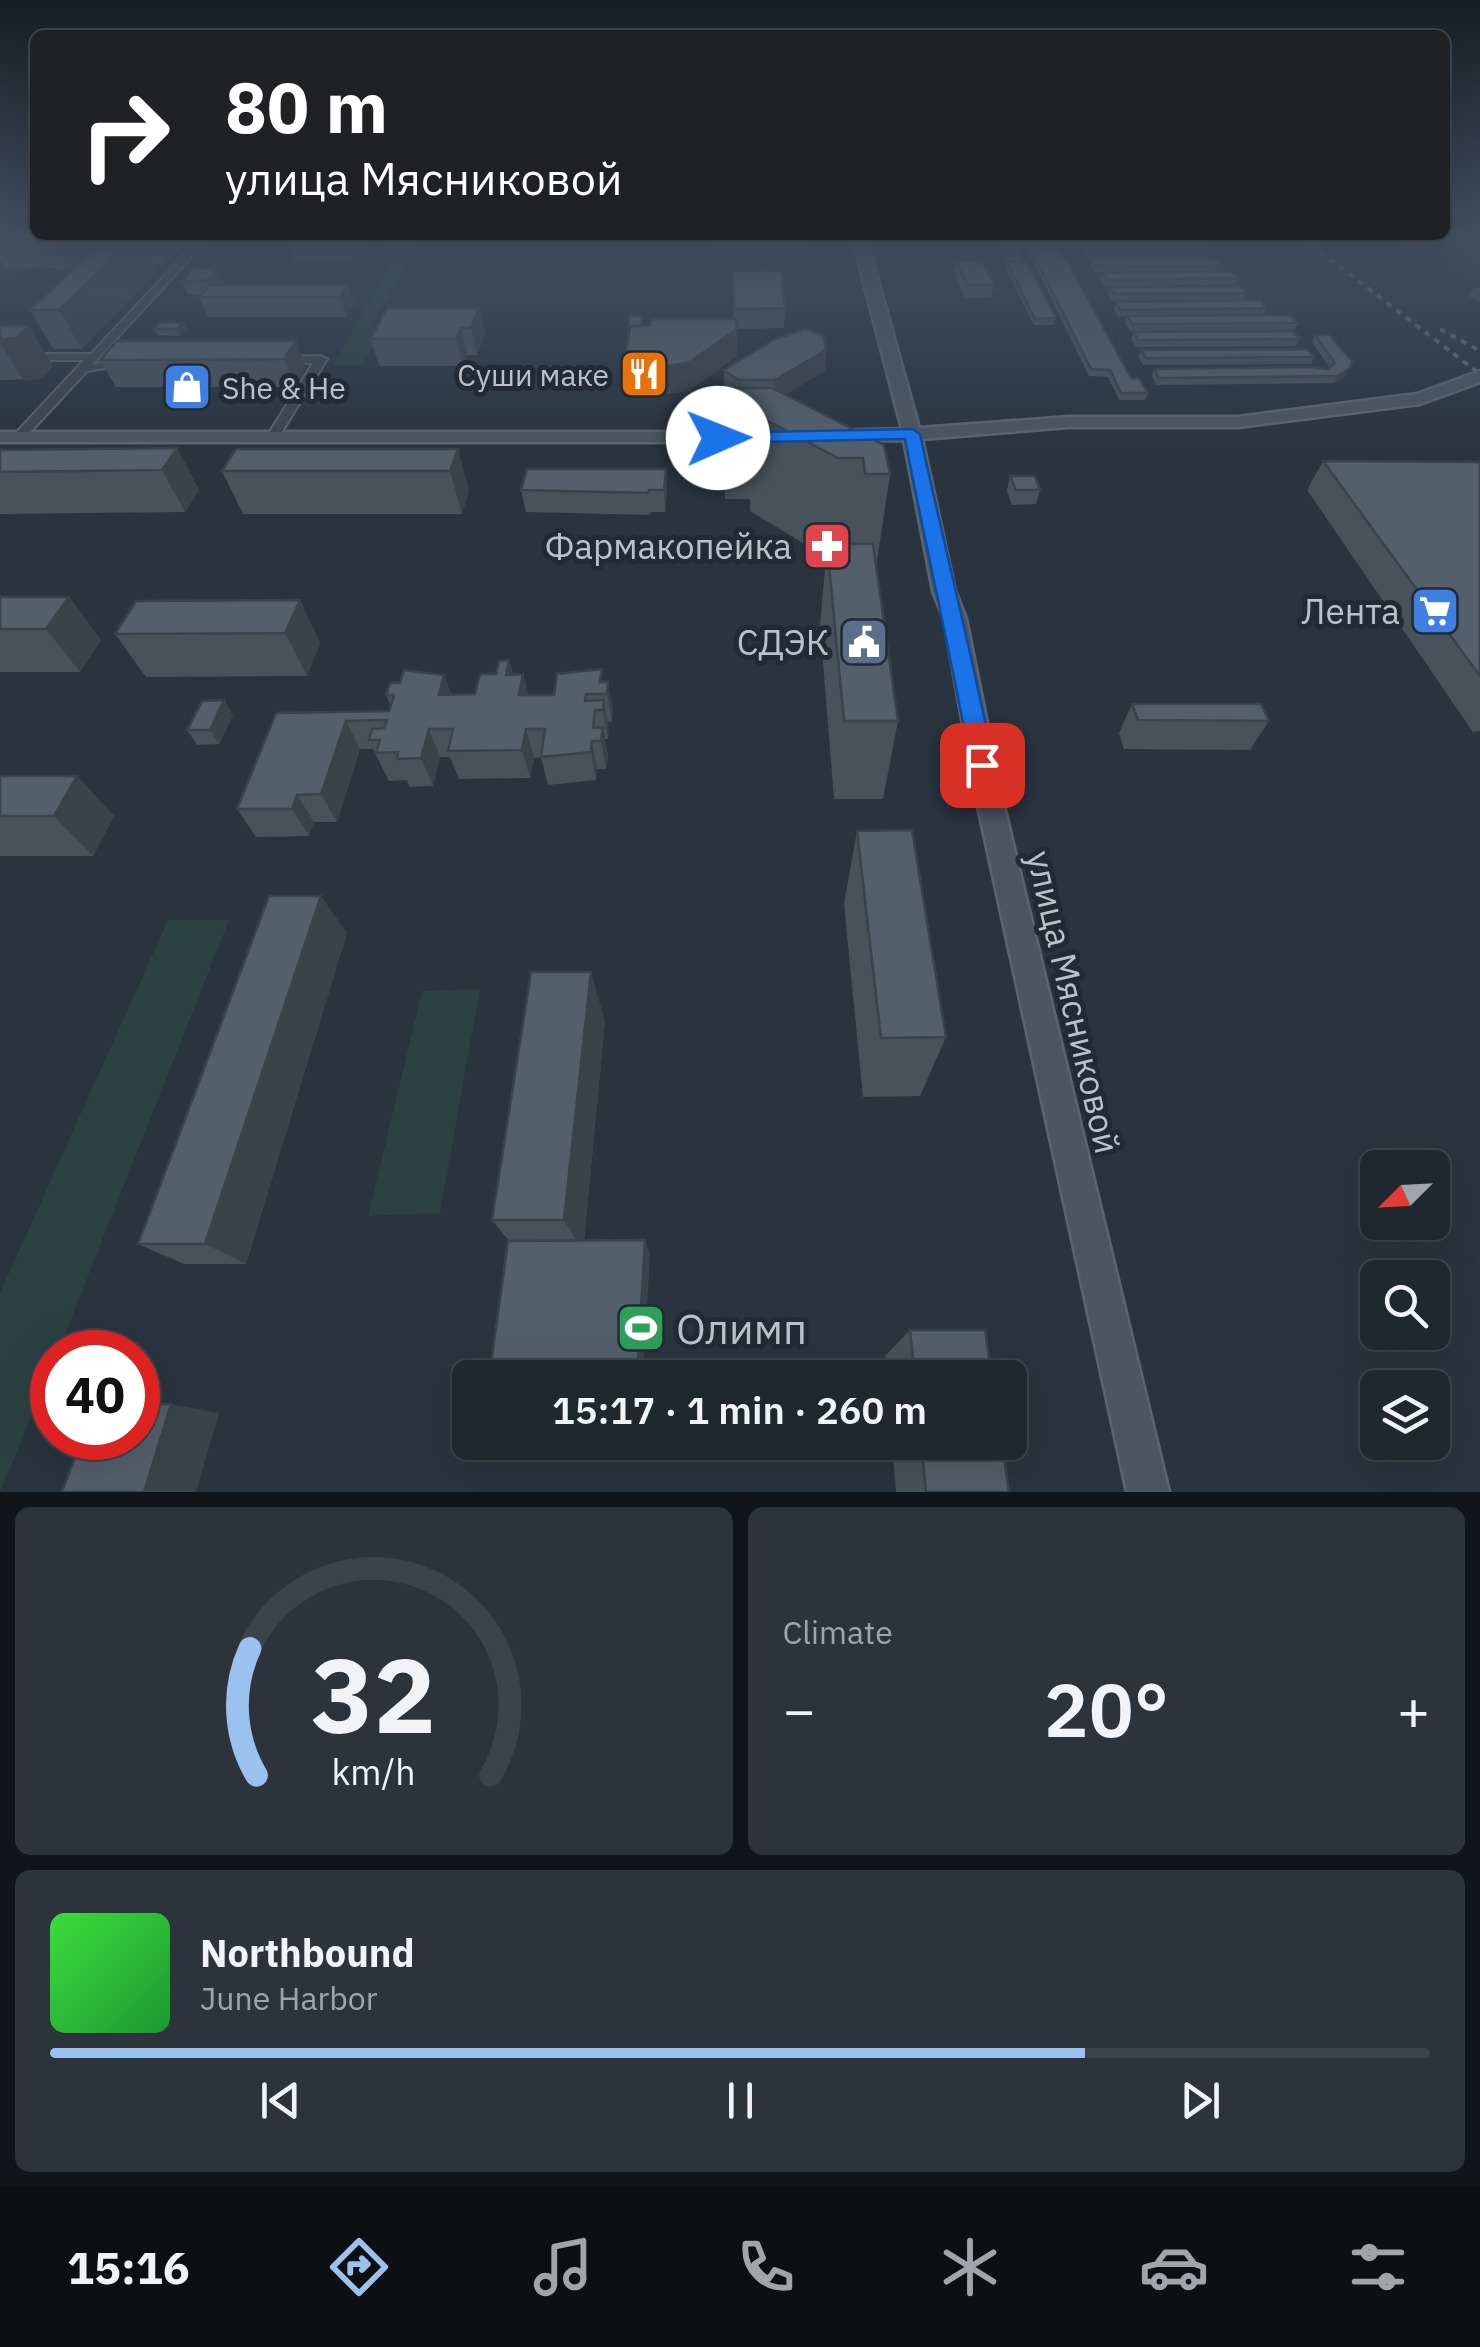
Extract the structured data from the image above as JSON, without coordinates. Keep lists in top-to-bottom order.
{
  "streets": {
    "street": ["улица Мясниковой"]
  },
  "places": {
    "restaurant": ["Суши маке"],
    "shop": ["She & He"],
    "pharmacy": ["Фармакопейка"],
    "supermarket": ["Лента"],
    "public building": ["СДЭК"],
    "sports": ["Олимп"]
  },
  "north": "bottom left",
  "page": {
    "turn": ["80 m", "улица Мясниковой"],
    "limit": "40",
    "trip": "15:17 · 1 min · 260 m",
    "tile": "Climate",
    "heat": ["−", "20°", "+"],
    "song": ["Northbound", "June Harbor"],
    "tabs": "15:16",
    "gauge": ["32", "km/h"]
  }
}
